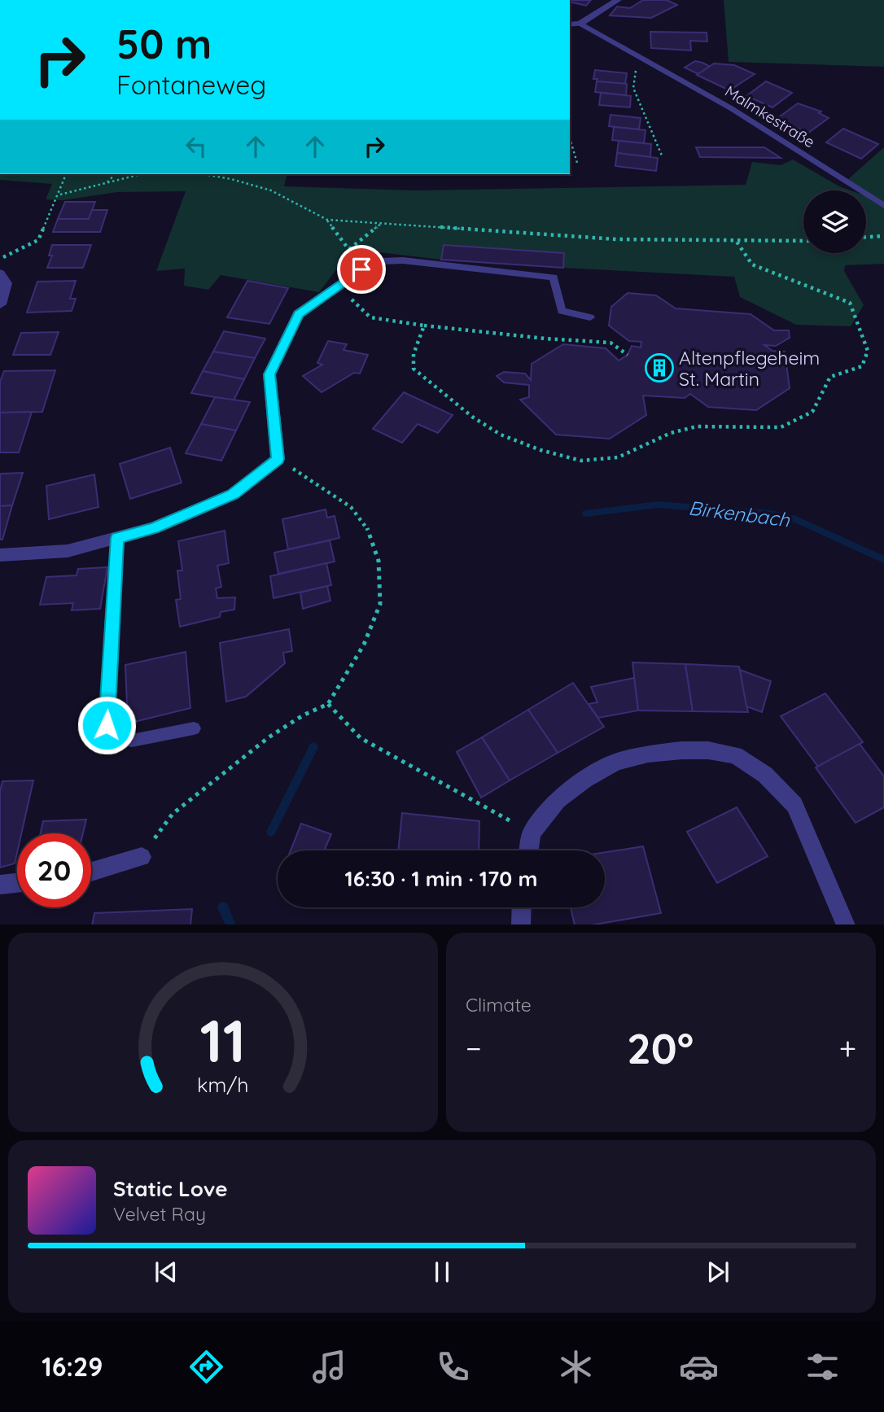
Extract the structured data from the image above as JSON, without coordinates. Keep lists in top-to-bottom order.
{
  "streets": {
    "lane": ["Malmkestraße"]
  },
  "water": ["Birkenbach"],
  "places": {
    "building": ["Altenpflegeheim St. Martin"]
  },
  "page": {
    "turn": ["50 m", "Fontaneweg"],
    "limit": "20",
    "trip": "16:30 · 1 min · 170 m",
    "tile": "Climate",
    "heat": ["−", "20°", "+"],
    "song": ["Static Love", "Velvet Ray"],
    "tabs": "16:29",
    "gauge": ["11", "km/h"]
  }
}
